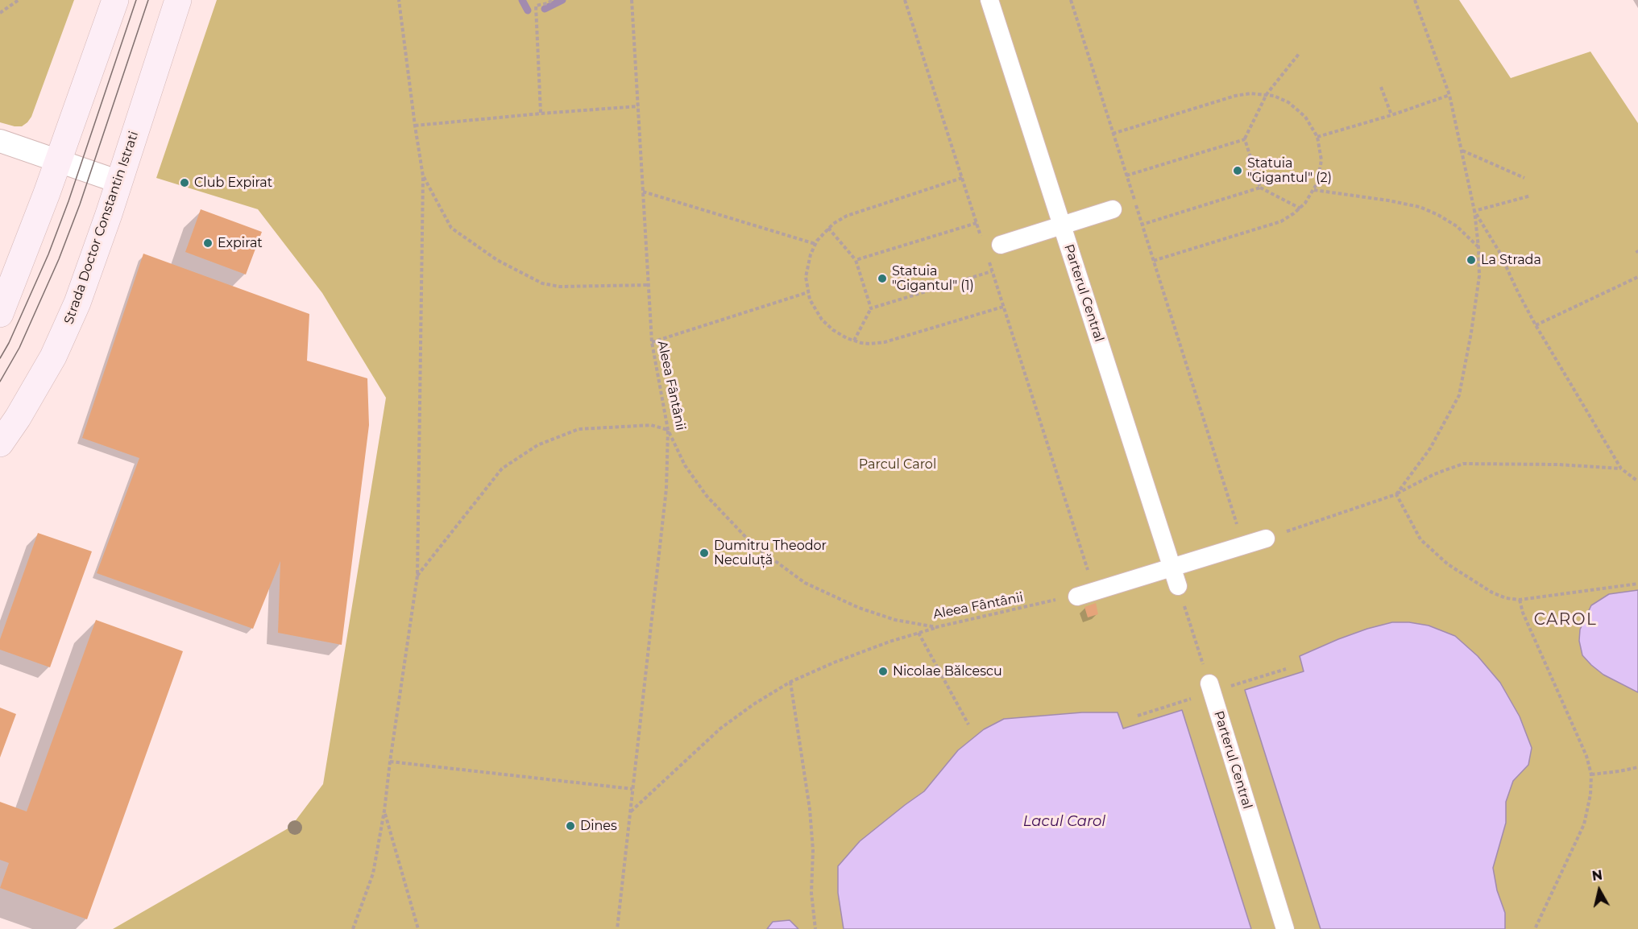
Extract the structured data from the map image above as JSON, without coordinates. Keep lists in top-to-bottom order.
{
  "streets": {
    "main road": ["Strada Doctor Constantin Istrati"],
    "street": ["Parterul Central"],
    "path": ["Aleea Fântânii"]
  },
  "districts": ["CAROL"],
  "water": ["Lacul Carol"],
  "parks": ["Parcul Carol"],
  "places": [
    "Statuia \"Gigantul\" (2)",
    "Club Expirat",
    "Expirat",
    "La Strada",
    "Statuia \"Gigantul\" (1)",
    "Dumitru Theodor Neculuță",
    "Nicolae Bălcescu",
    "Dines"
  ],
  "north": "top"
}
